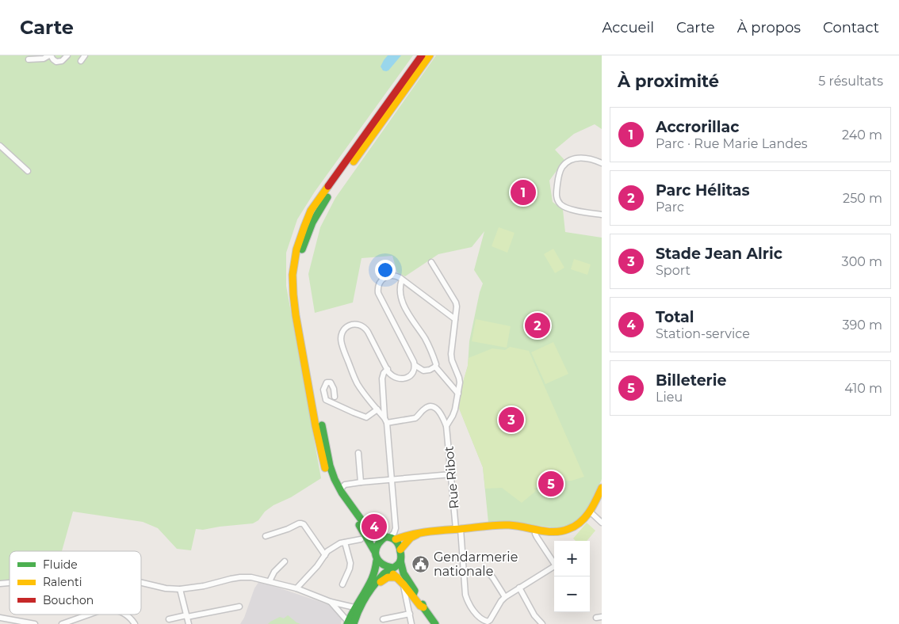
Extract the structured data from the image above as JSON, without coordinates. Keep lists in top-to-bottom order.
{
  "streets": {
    "street": ["Rue Ribot"]
  },
  "places": {
    "public building": ["Gendarmerie nationale"]
  },
  "legend": ["Fluide", "Ralenti", "Bouchon"],
  "page": {
    "header": "Carte",
    "nav": [
      "Accueil",
      "Carte",
      "À propos",
      "Contact"
    ],
    "heading": ["À proximité", "5 résultats"],
    "list": [
      {
        "mark": "1",
        "name": "Accrorillac",
        "note": "Parc · Rue Marie Landes",
        "value": "240 m"
      },
      {
        "mark": "2",
        "name": "Parc Hélitas",
        "note": "Parc",
        "value": "250 m"
      },
      {
        "mark": "3",
        "name": "Stade Jean Alric",
        "note": "Sport",
        "value": "300 m"
      },
      {
        "mark": "4",
        "name": "Total",
        "note": "Station-service",
        "value": "390 m"
      },
      {
        "mark": "5",
        "name": "Billeterie",
        "note": "Lieu",
        "value": "410 m"
      }
    ],
    "pins": [
      "1",
      "2",
      "3",
      "5",
      "4"
    ],
    "map_buttons": ["+", "−"]
  }
}
